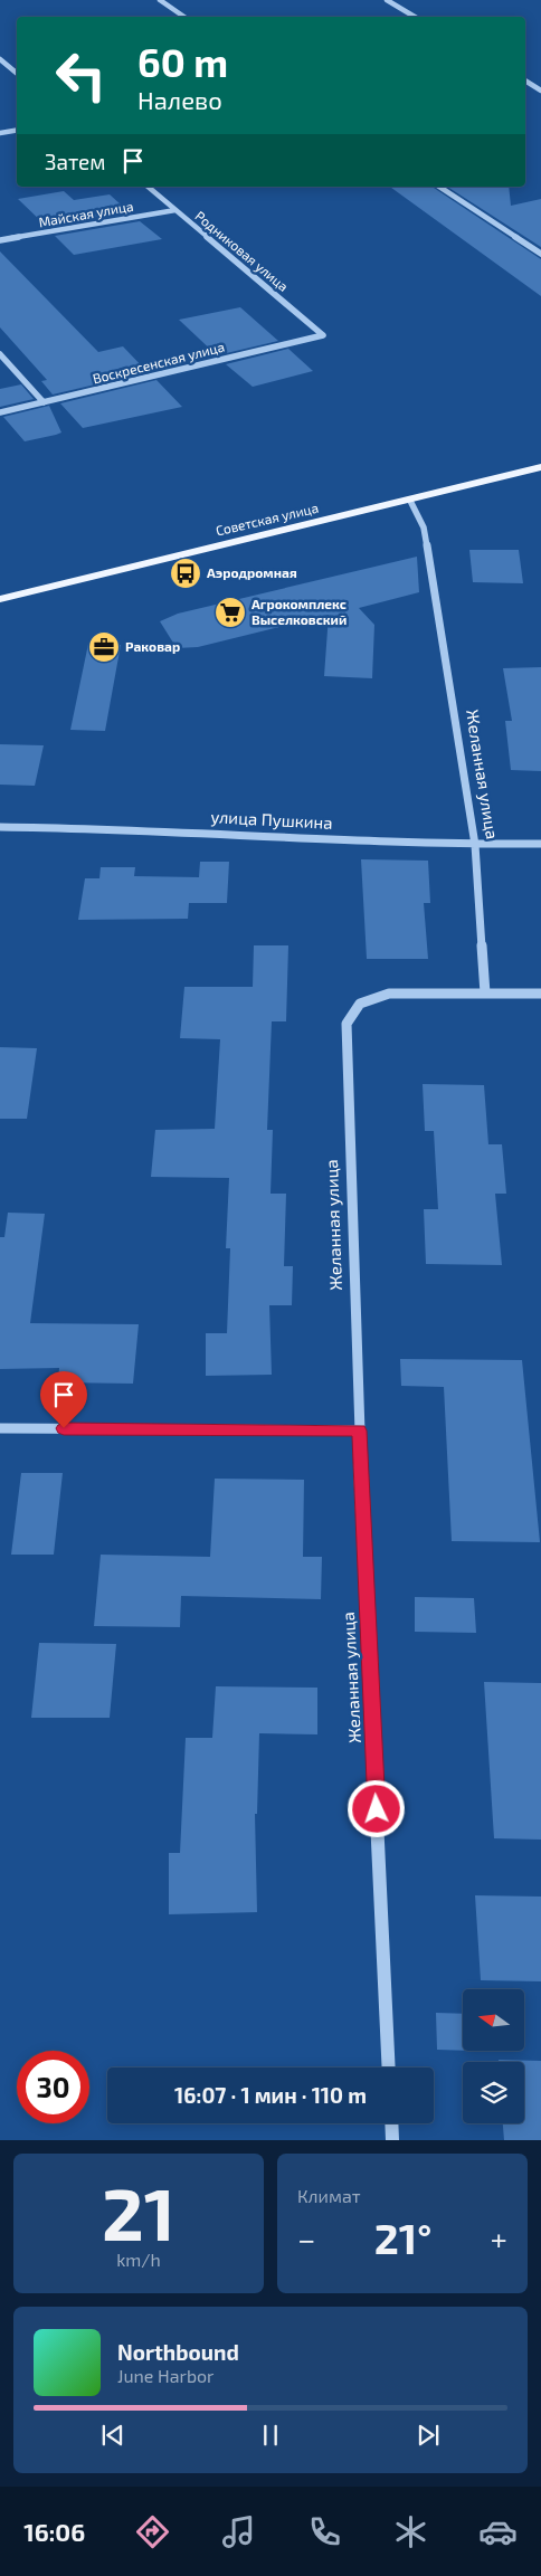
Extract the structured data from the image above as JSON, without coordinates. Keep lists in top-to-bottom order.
{
  "streets": {
    "main road": ["Советская улица"],
    "street": [
      "Майская улица",
      "Родниковая улица",
      "Воскресенская улица",
      "Желанная улица",
      "улица Пушкина"
    ]
  },
  "crossings": [
    ["Майская улица", "Родниковая улица"],
    ["Родниковая улица", "Воскресенская улица"],
    ["Советская улица", "Желанная улица"],
    ["Желанная улица", "улица Пушкина"]
  ],
  "places": {
    "bus stop": ["Аэродромная"],
    "supermarket": ["Агрокомплекс Выселковский"],
    "office": ["Раковар"]
  },
  "north": "left",
  "page": {
    "turn": ["60 m", "Налево"],
    "then": "Затем",
    "limit": "30",
    "trip": "16:07 · 1 мин · 110 m",
    "tile": [
      ["21", "km/h"],
      "Климат"
    ],
    "heat": ["−", "21°", "+"],
    "song": ["Northbound", "June Harbor"],
    "tabs": "16:06"
  }
}
